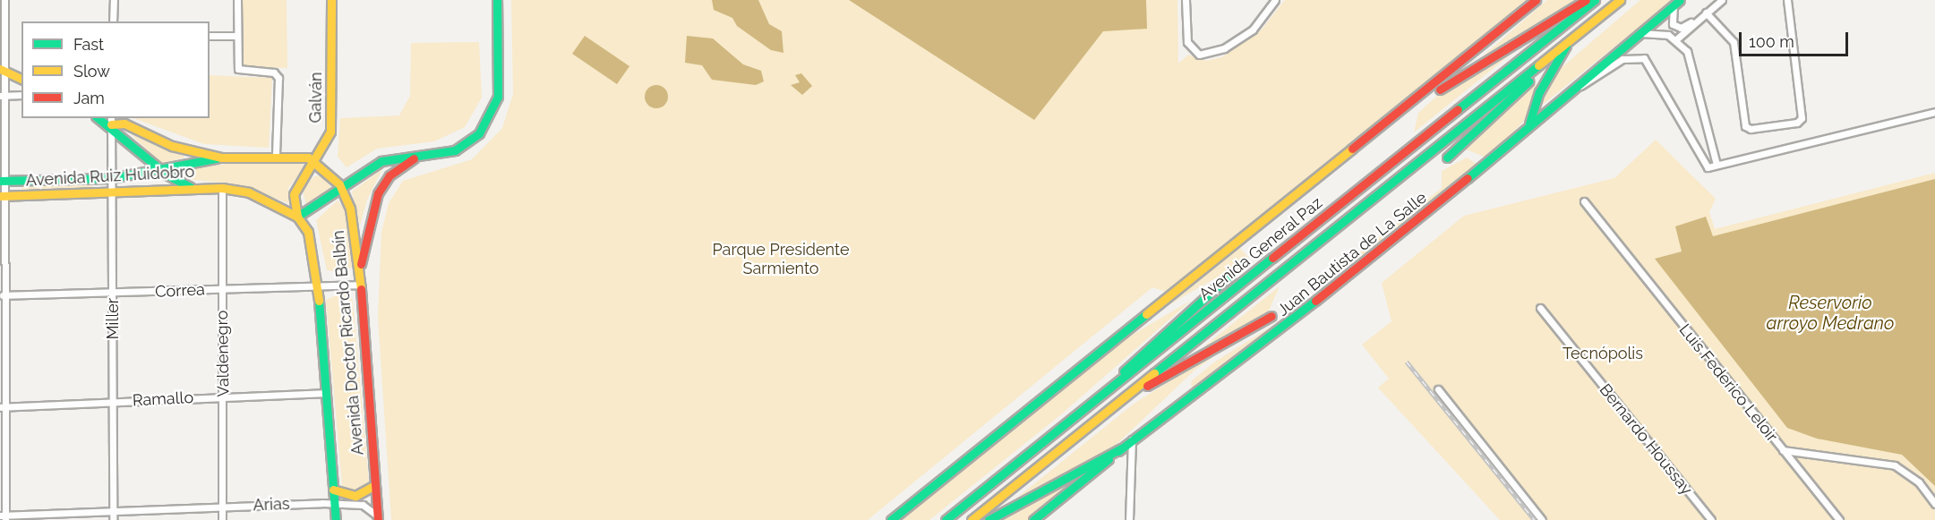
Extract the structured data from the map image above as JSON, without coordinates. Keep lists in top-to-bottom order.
{
  "streets": {
    "main road": [
      "Galván",
      "Avenida Ruiz Huidobro",
      "Avenida General Paz",
      "Juan Bautista de La Salle",
      "Avenida Doctor Ricardo Balbín"
    ],
    "street": [
      "Correa",
      "Miller",
      "Valdenegro",
      "Luis Federico Leloir",
      "Ramallo",
      "Bernardo Houssay",
      "Arias"
    ]
  },
  "crossings": [
    ["Galván", "Avenida Doctor Ricardo Balbín"],
    ["Avenida Ruiz Huidobro", "Miller"],
    ["Avenida Ruiz Huidobro", "Valdenegro"],
    ["Correa", "Miller"],
    ["Correa", "Avenida Doctor Ricardo Balbín"],
    ["Correa", "Valdenegro"],
    ["Miller", "Ramallo"],
    ["Miller", "Arias"],
    ["Avenida Doctor Ricardo Balbín", "Ramallo"],
    ["Avenida Doctor Ricardo Balbín", "Arias"],
    ["Valdenegro", "Ramallo"],
    ["Valdenegro", "Arias"]
  ],
  "water": ["Reservorio arroyo Medrano"],
  "parks": ["Parque Presidente Sarmiento", "Tecnópolis"],
  "legend": ["Fast", "Slow", "Jam"],
  "scale_bar": "100 m"
}
